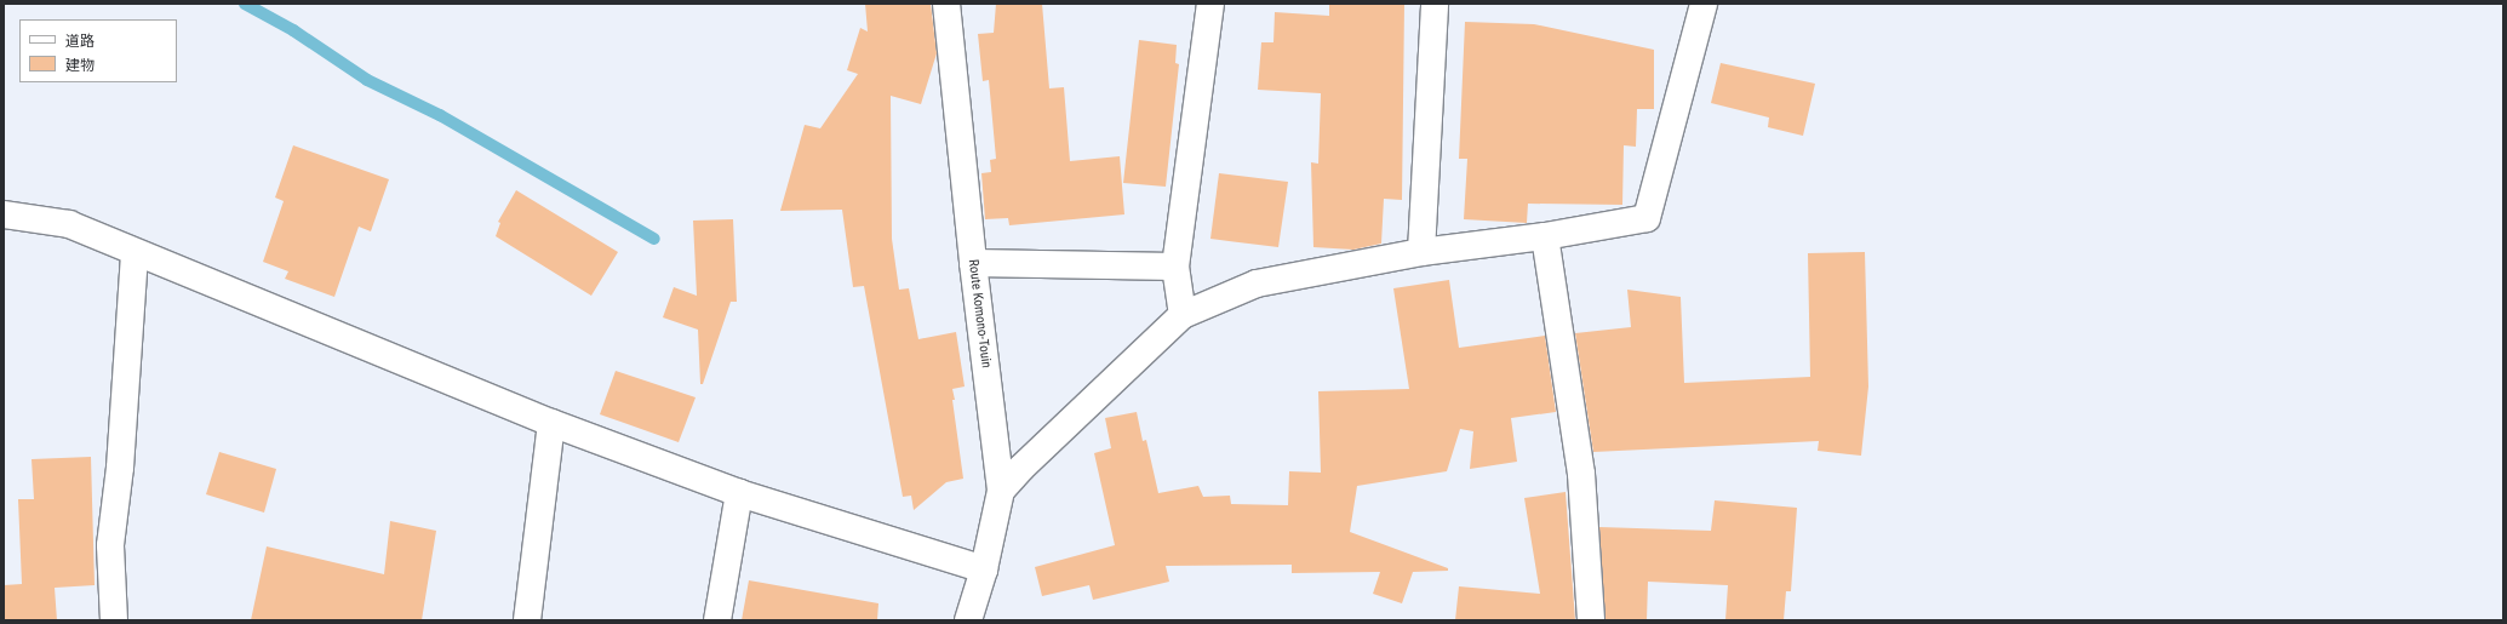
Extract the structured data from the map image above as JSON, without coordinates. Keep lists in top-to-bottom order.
{
  "streets": {
    "street": ["Route Komono-Touin"]
  },
  "legend": ["道路", "建物"]
}
